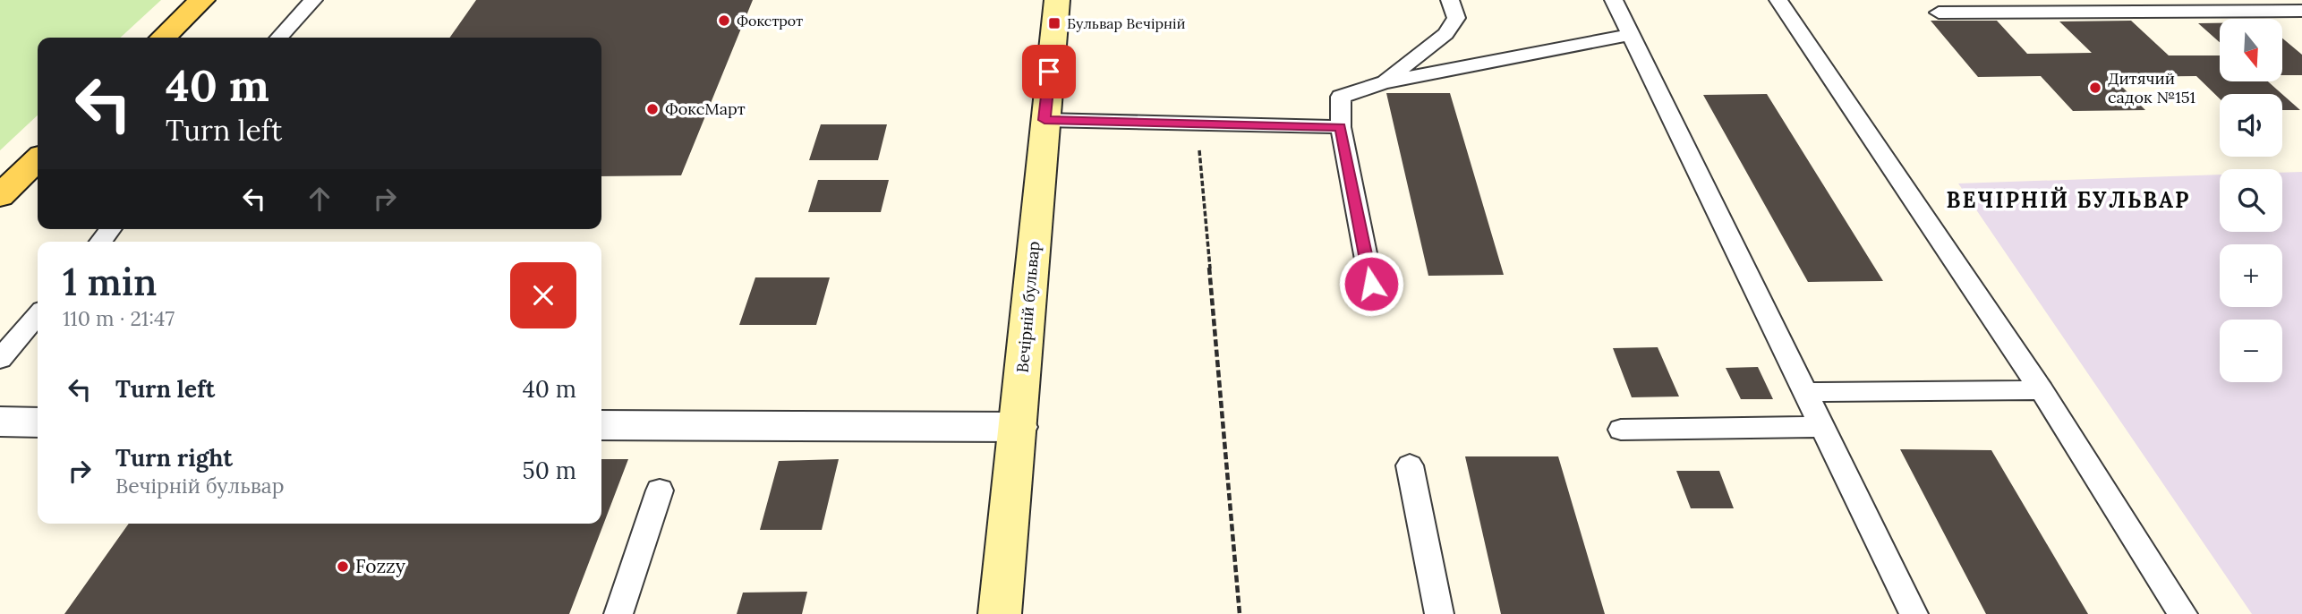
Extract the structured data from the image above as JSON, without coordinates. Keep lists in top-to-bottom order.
{
  "streets": {
    "street": ["Вечірній бульвар"]
  },
  "districts": ["ВЕЧІРНІЙ БУЛЬВАР"],
  "places": {
    "other": [
      "Фокстрот",
      "Дитячий садок №151",
      "ФоксМарт",
      "Fozzy"
    ],
    "transit": ["Бульвар Вечірній"]
  },
  "north": "bottom",
  "page": {
    "map_buttons": ["+", "−"],
    "turn": ["40 m", "Turn left"],
    "heading": ["1 min", "110 m · 21:47"],
    "list": [
      {
        "name": "Turn left",
        "value": "40 m"
      },
      {
        "name": "Turn right",
        "note": "Вечірній бульвар",
        "value": "50 m"
      }
    ]
  }
}
